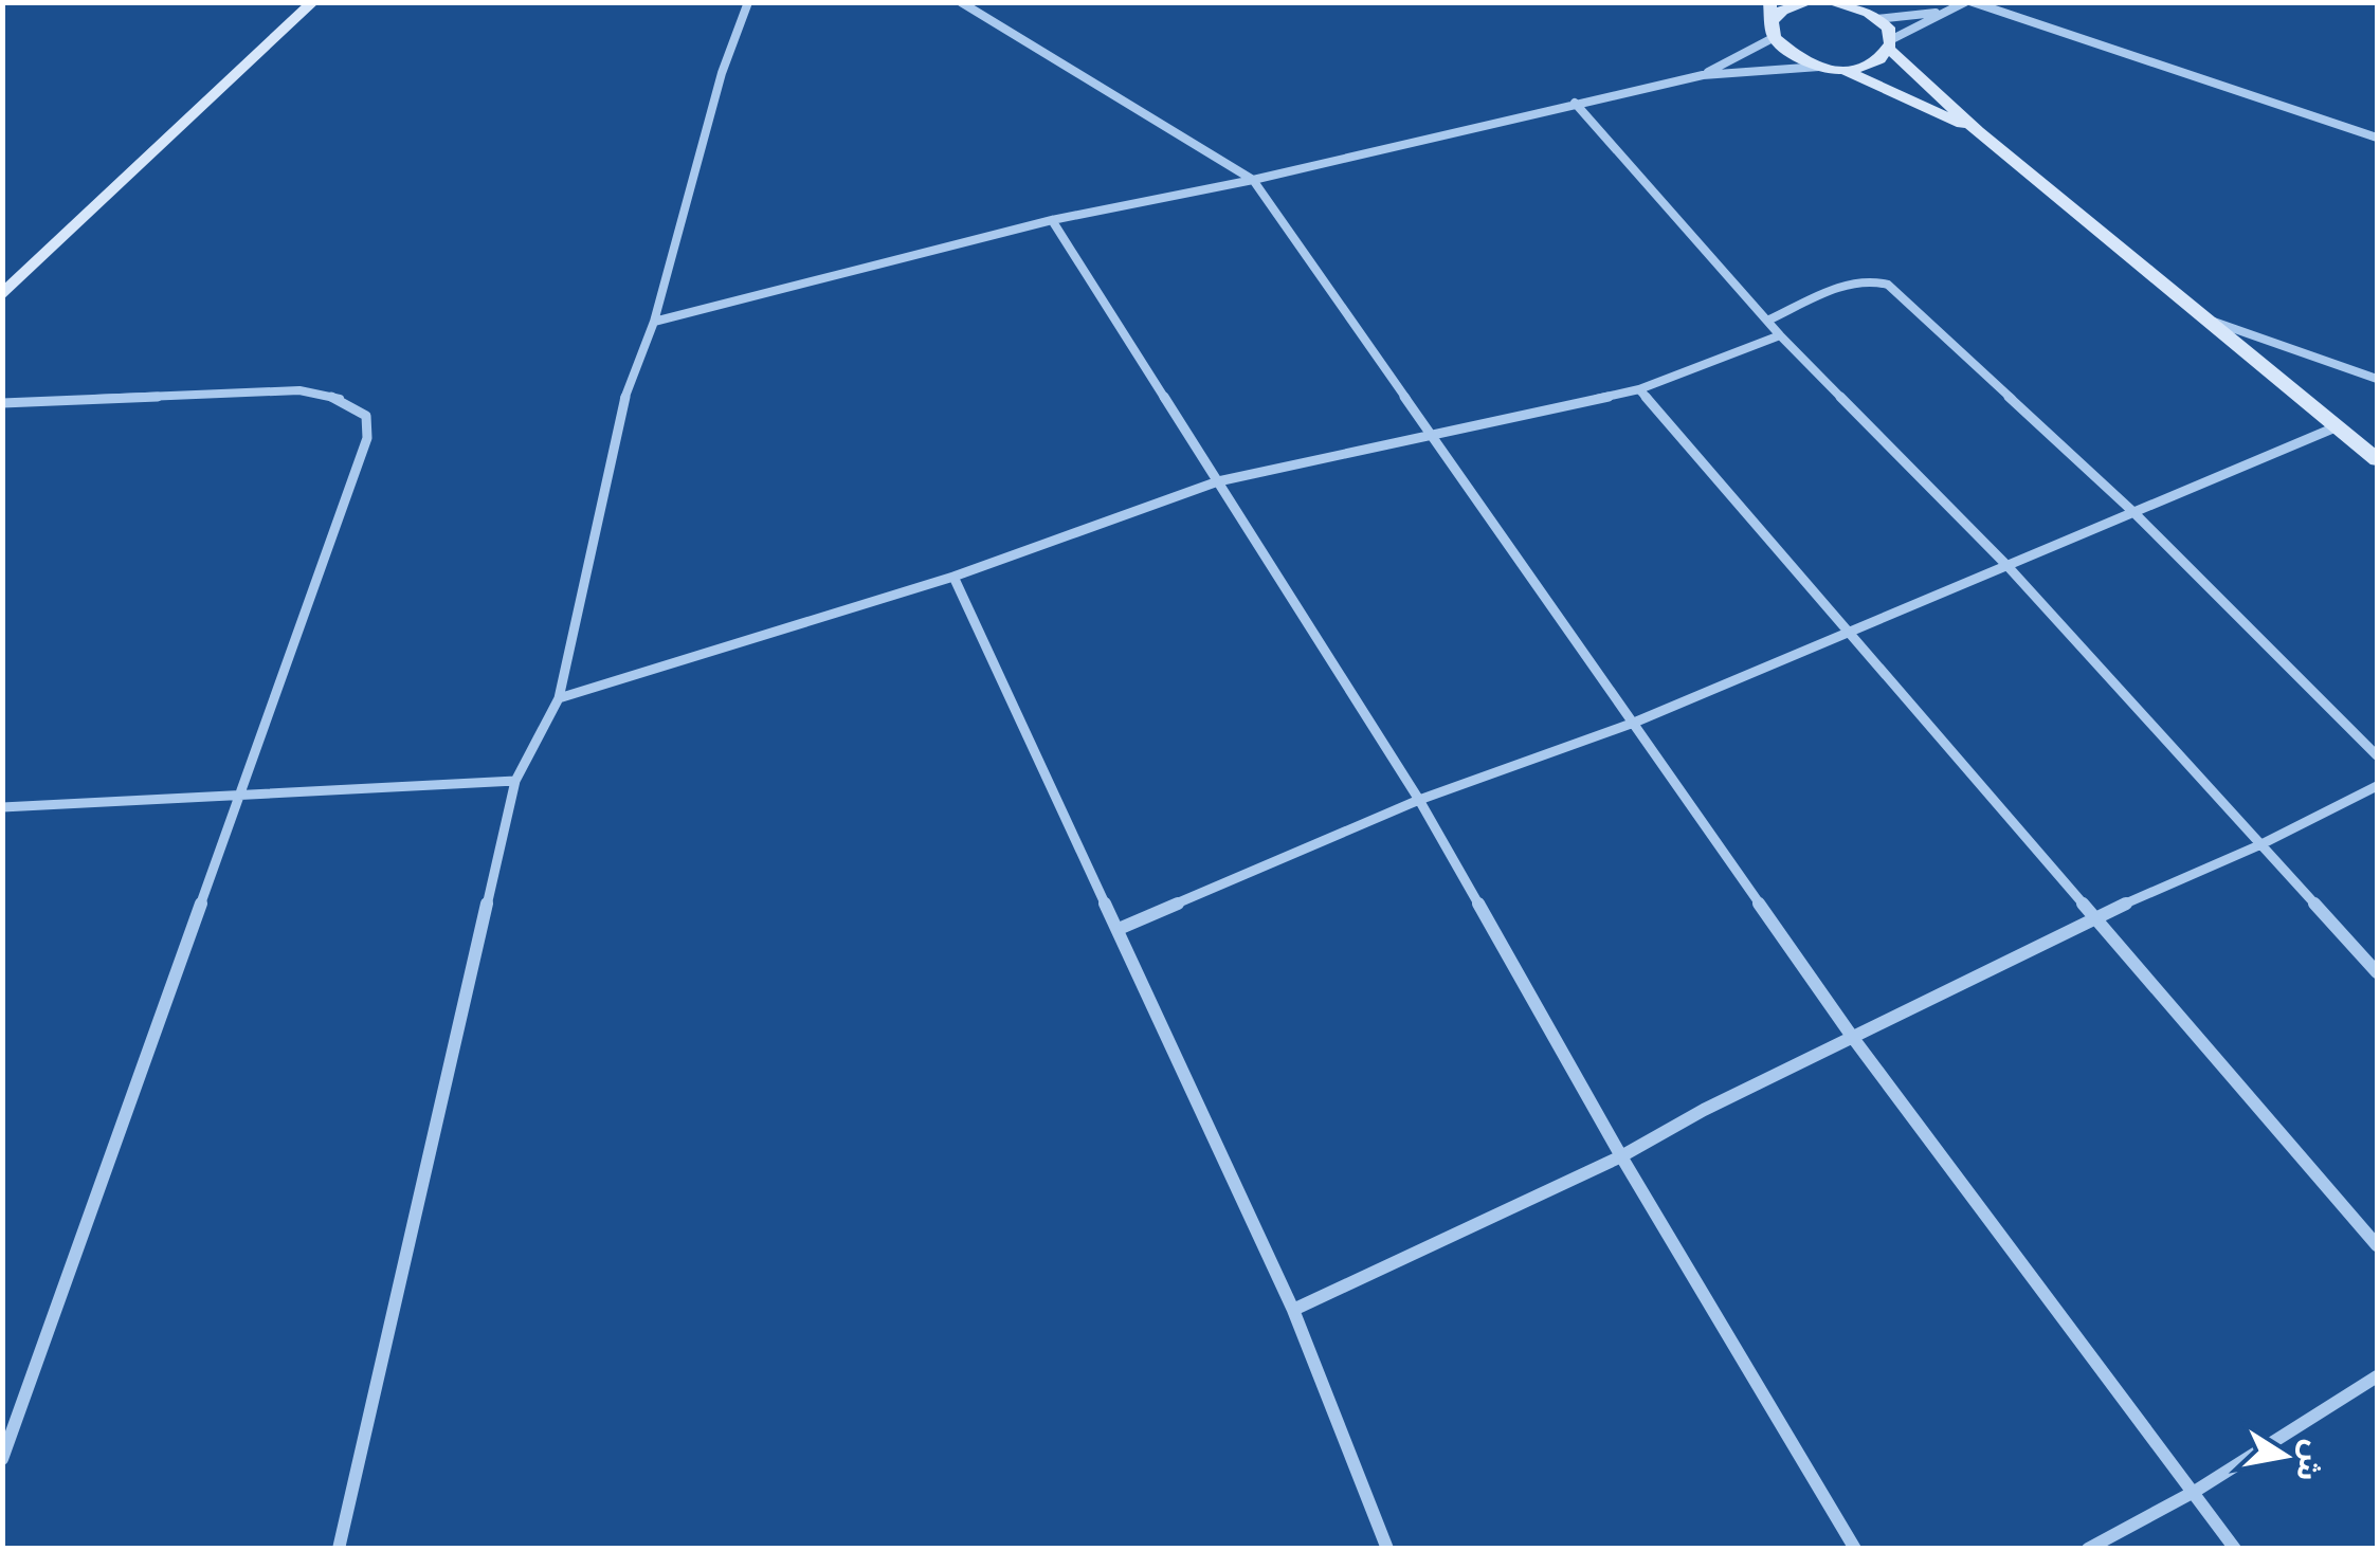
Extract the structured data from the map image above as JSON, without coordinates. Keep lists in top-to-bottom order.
{
  "north": "right"
}
